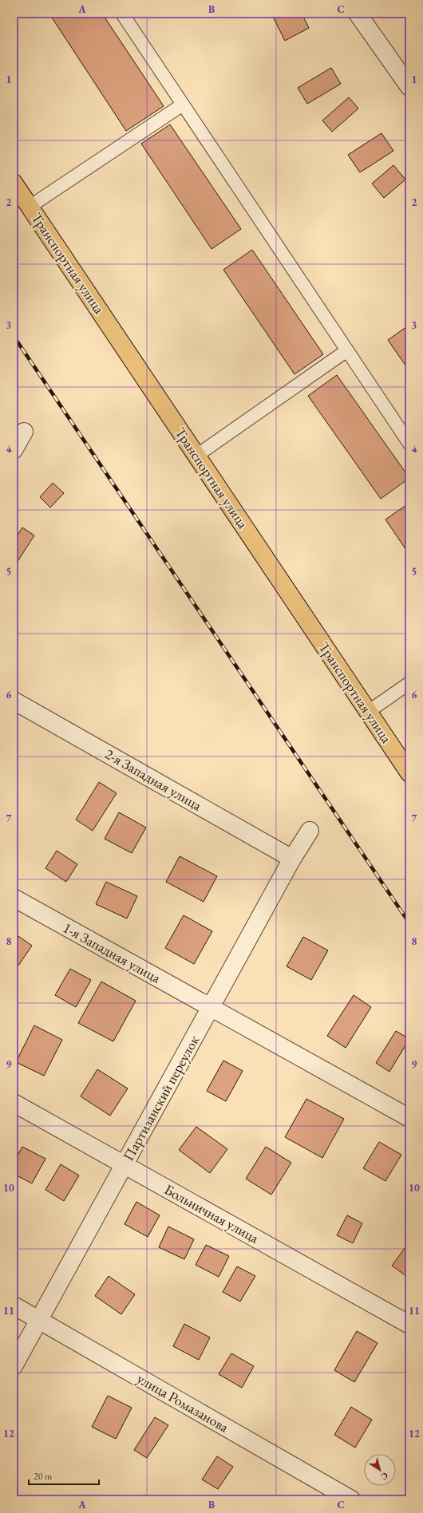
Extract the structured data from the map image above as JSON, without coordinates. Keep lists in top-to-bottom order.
{
  "streets": {
    "main road": ["Транспортная улица"],
    "street": [
      "2-я Западная улица",
      "1-я Западная улица",
      "Партизанский переулок",
      "Больничная улица",
      "улица Ромазанова"
    ]
  },
  "crossings": [
    ["2-я Западная улица", "Партизанский переулок"],
    ["1-я Западная улица", "Партизанский переулок"],
    ["Партизанский переулок", "Больничная улица"],
    ["Партизанский переулок", "улица Ромазанова"]
  ],
  "scale_bar": "20 m",
  "north": "bottom right",
  "grid": {
    "columns": ["A", "B", "C"],
    "rows": [
      "1",
      "2",
      "3",
      "4",
      "5",
      "6",
      "7",
      "8",
      "9",
      "10",
      "11",
      "12"
    ]
  }
}
